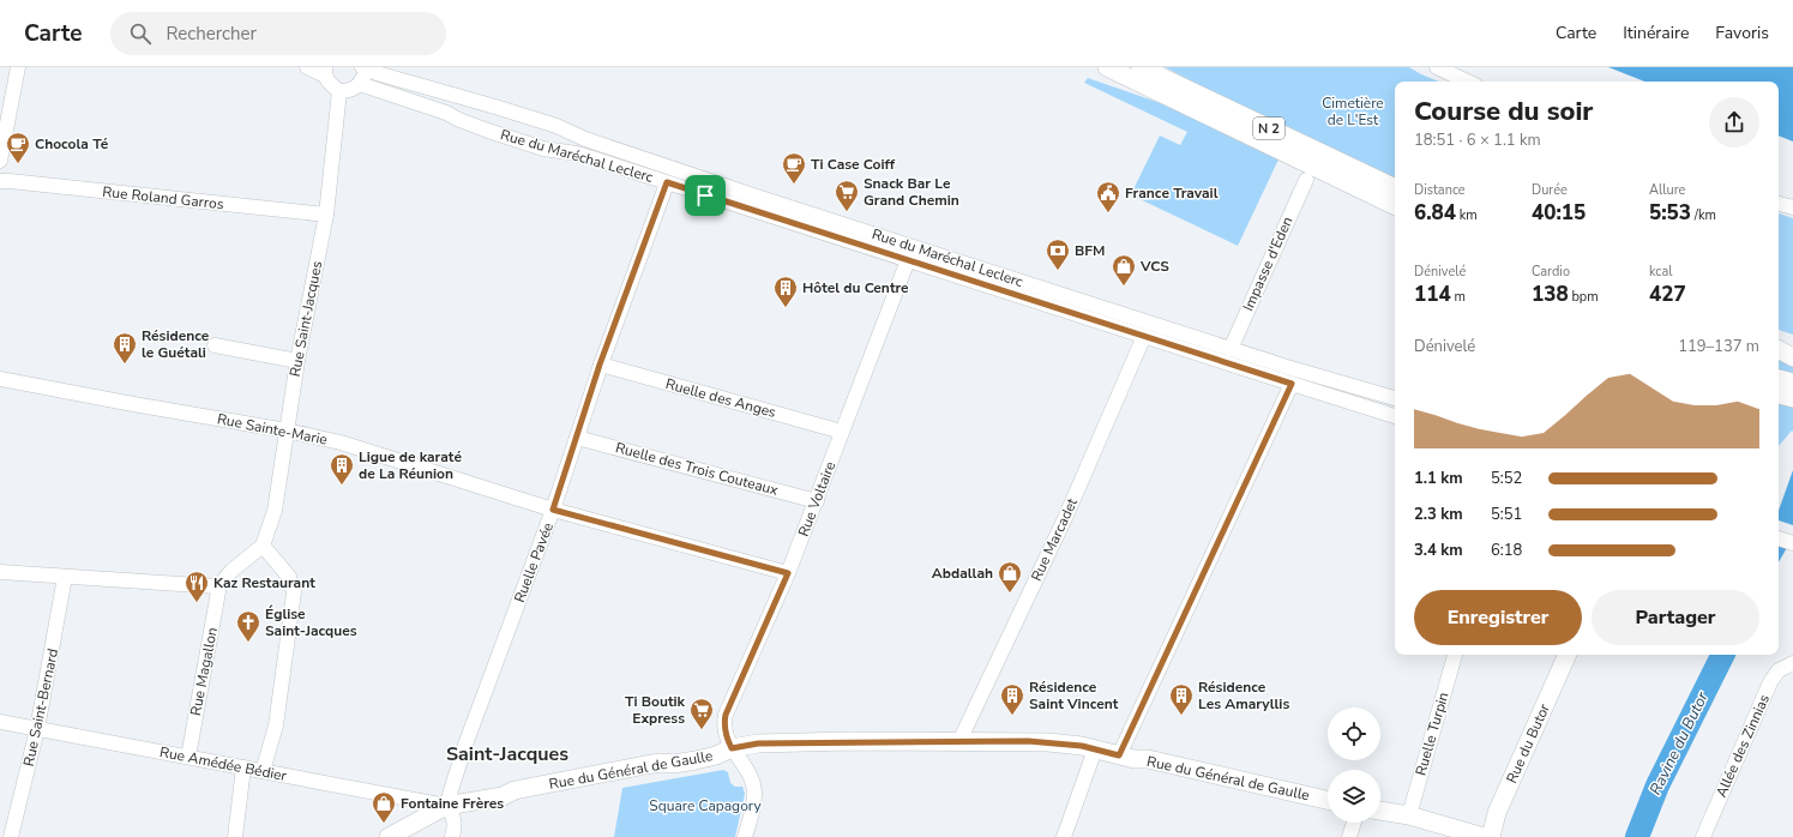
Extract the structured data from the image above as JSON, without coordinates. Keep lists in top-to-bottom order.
{
  "streets": {
    "main road": ["N 2", "Rue du Butor", "Rue du Général de Gaulle"],
    "street": [
      "Rue du Maréchal Leclerc",
      "Rue Roland Garros",
      "Impasse d'Eden",
      "Rue Saint-Jacques",
      "Ruelle des Anges",
      "Rue Sainte-Marie",
      "Ruelle des Trois Couteaux",
      "Rue Voltaire",
      "Rue Marcadet",
      "Ruelle Pavée",
      "Rue Magallon",
      "Rue Saint-Bernard",
      "Ruelle Turpin",
      "Allée des Zinnias",
      "Rue Amédée Bédier"
    ]
  },
  "crossings": [
    ["Rue du Maréchal Leclerc", "Impasse d'Eden"],
    ["Rue du Maréchal Leclerc", "Rue Voltaire"],
    ["Rue du Maréchal Leclerc", "Rue Marcadet"],
    ["Rue du Maréchal Leclerc", "Ruelle Pavée"],
    ["Rue Roland Garros", "Rue Saint-Jacques"],
    ["Rue Saint-Jacques", "Rue Sainte-Marie"],
    ["Ruelle des Anges", "Rue Voltaire"],
    ["Ruelle des Anges", "Ruelle Pavée"],
    ["Rue Sainte-Marie", "Rue Voltaire"],
    ["Rue Sainte-Marie", "Ruelle Pavée"],
    ["Ruelle des Trois Couteaux", "Rue Voltaire"],
    ["Ruelle des Trois Couteaux", "Ruelle Pavée"],
    ["Rue Voltaire", "Rue du Général de Gaulle"],
    ["Rue Marcadet", "Rue du Général de Gaulle"],
    ["Ruelle Pavée", "Rue Amédée Bédier"],
    ["Ruelle Pavée", "Rue du Général de Gaulle"],
    ["Rue Magallon", "Rue Amédée Bédier"],
    ["Rue Saint-Bernard", "Rue Amédée Bédier"],
    ["Rue Amédée Bédier", "Rue du Général de Gaulle"]
  ],
  "districts": ["Saint-Jacques"],
  "water": ["Ravine du Butor"],
  "parks": ["Cimetière de L'Est", "Square Capagory"],
  "places": {
    "cafe": ["Chocola Té", "Ti Case Coiff"],
    "supermarket": ["Snack Bar Le Grand Chemin", "Ti Boutik Express"],
    "public building": ["France Travail"],
    "bank": ["BFM"],
    "shop": ["VCS", "Abdallah", "Fontaine Frères"],
    "building": [
      "Hôtel du Centre",
      "Résidence le Guétali",
      "Ligue de karaté de La Réunion",
      "Résidence Saint Vincent",
      "Résidence Les Amaryllis"
    ],
    "restaurant": ["Kaz Restaurant"],
    "church": ["Église Saint-Jacques"]
  },
  "page": {
    "header": "Carte",
    "search": "Rechercher",
    "nav": ["Carte", "Itinéraire", "Favoris"],
    "heading": ["Course du soir", "18:51 · 6 × 1.1 km"],
    "stats": [
      ["Distance", "6.84 km"],
      ["Durée", "40:15"],
      ["Allure", "5:53 /km"],
      ["Dénivelé", "114 m"],
      ["Cardio", "138 bpm"],
      ["kcal", "427"]
    ],
    "chart": ["Dénivelé", "119–137 m"],
    "list": [
      {
        "name": "1.1 km",
        "note": "5:52"
      },
      {
        "name": "2.3 km",
        "note": "5:51"
      },
      {
        "name": "3.4 km",
        "note": "6:18"
      }
    ],
    "buttons": ["Enregistrer", "Partager"]
  }
}
